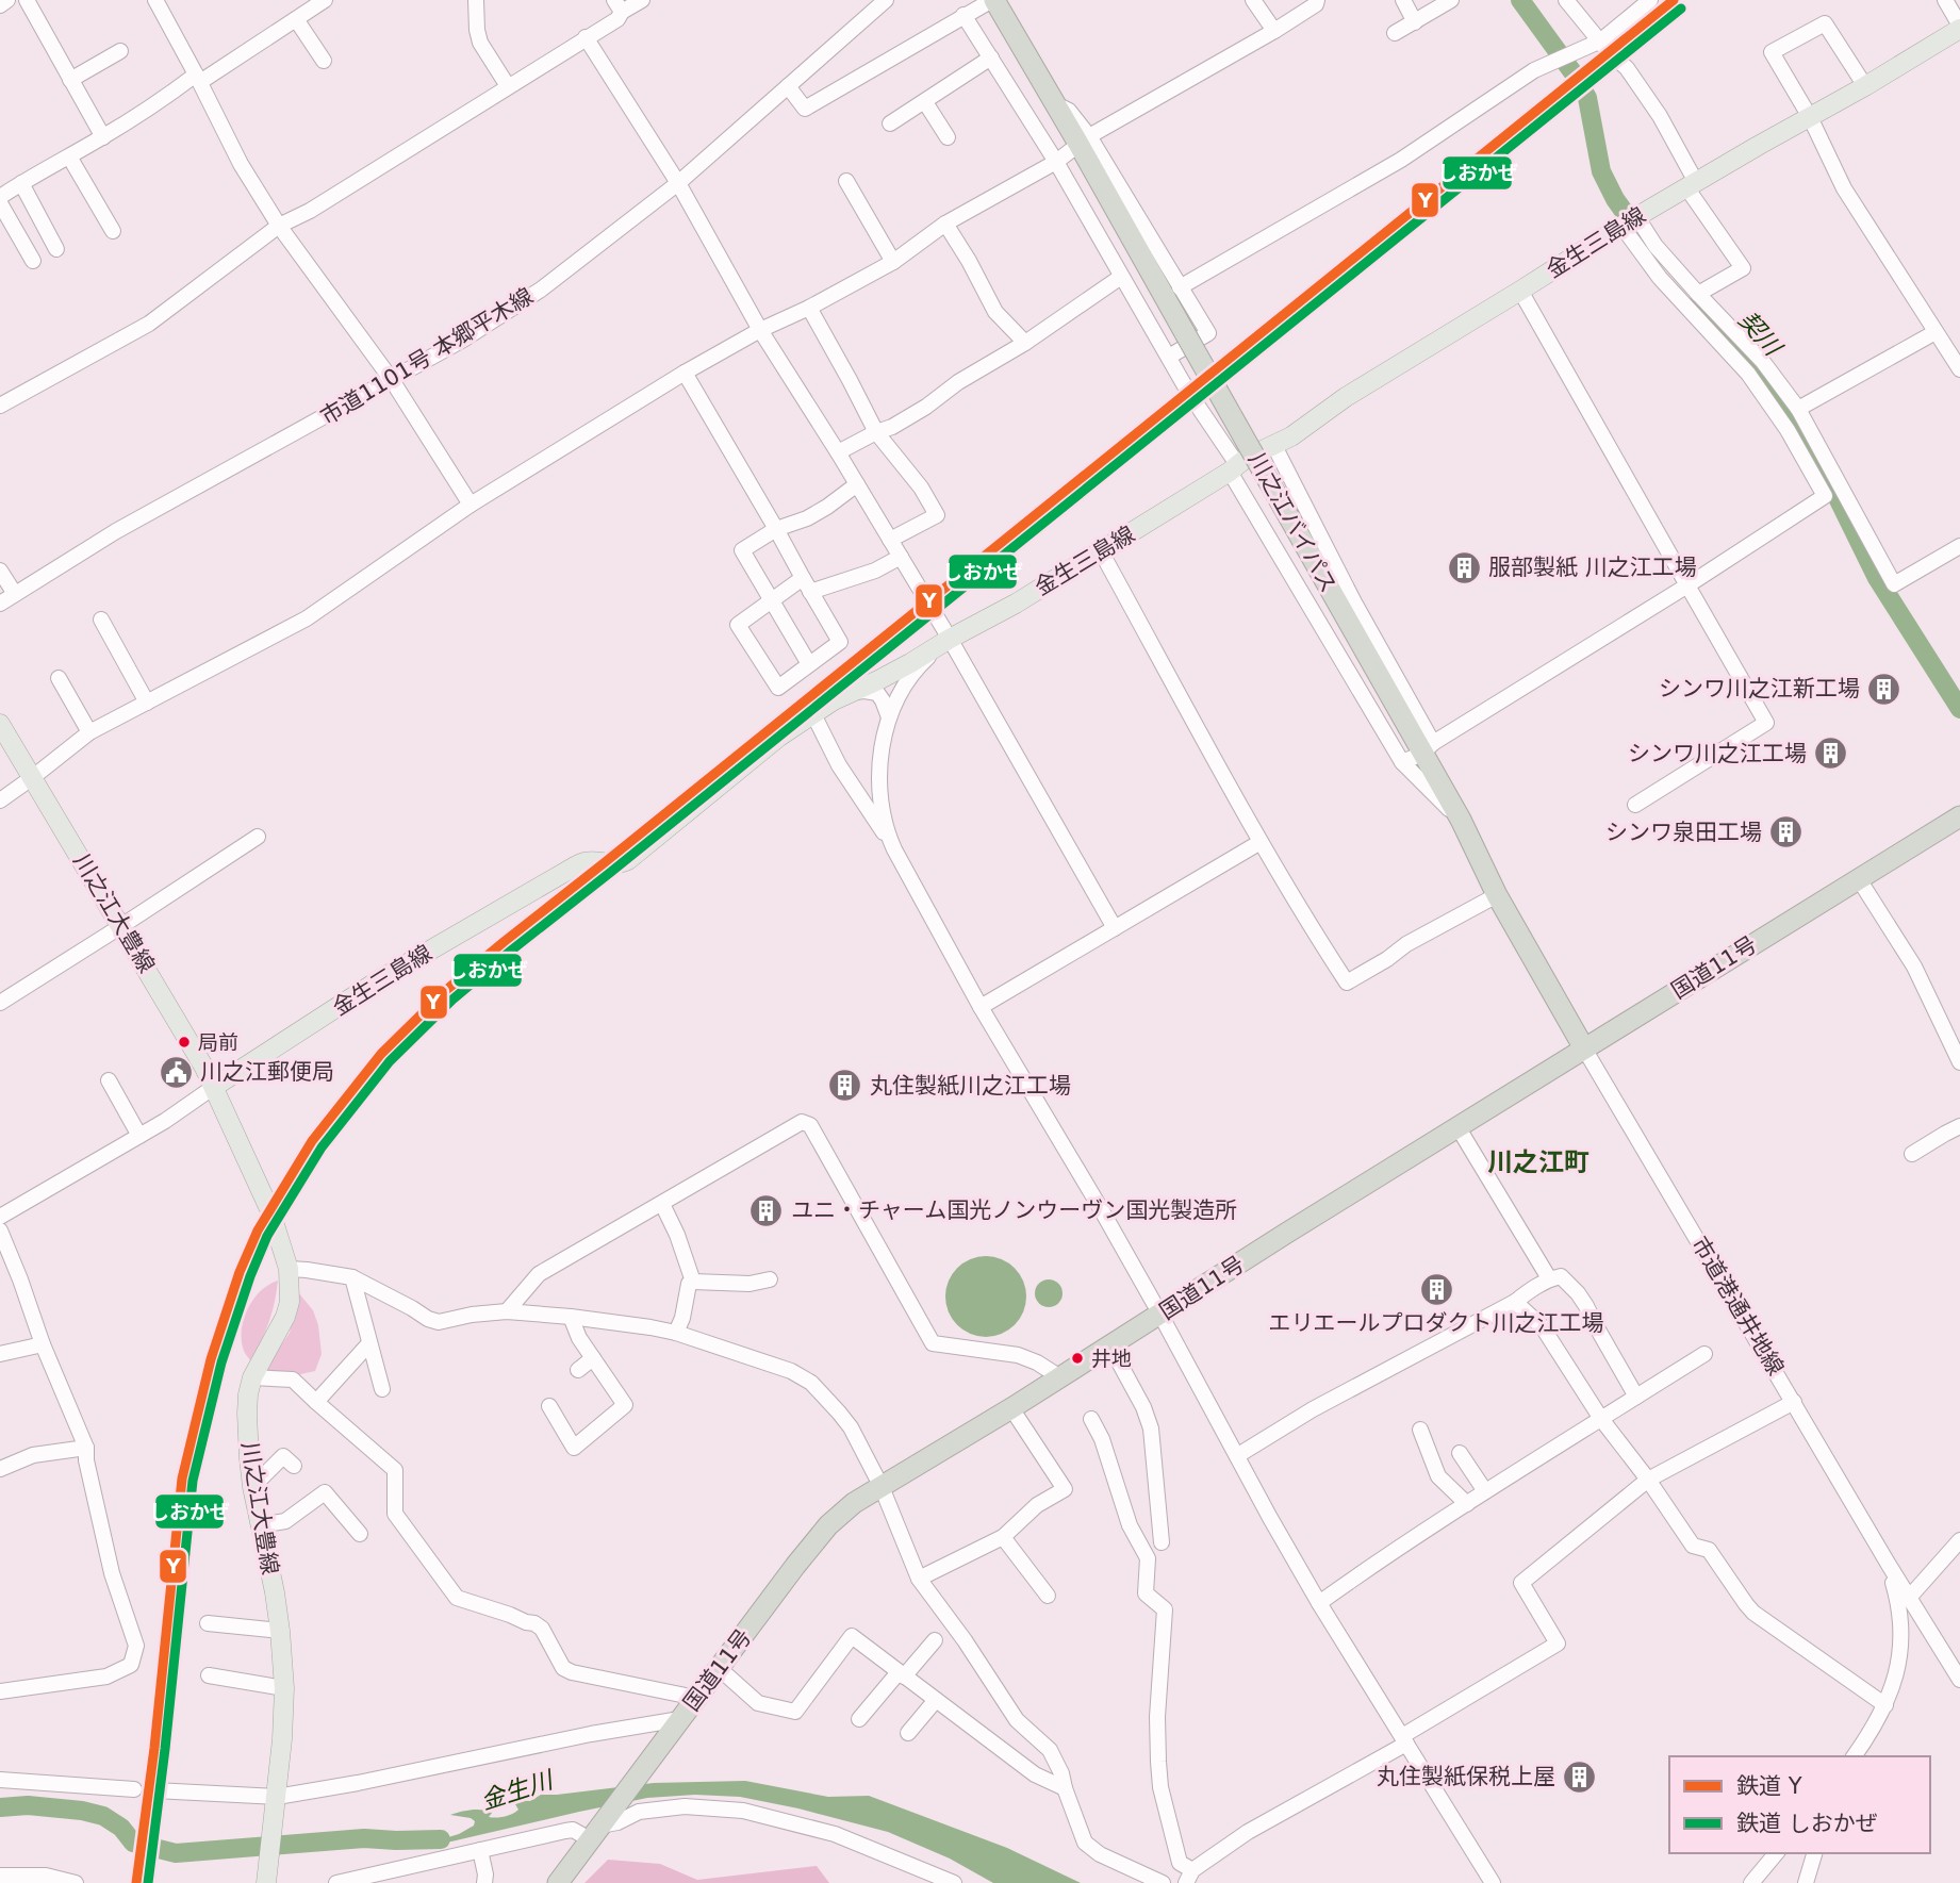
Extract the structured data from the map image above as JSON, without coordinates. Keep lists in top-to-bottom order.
{
  "streets": {
    "highway": ["川之江バイパス", "国道11号"],
    "main road": ["金生三島線", "川之江大豊線"],
    "street": ["市道1101号 本郷平木線", "市道港通井地線"]
  },
  "crossings": [
    ["金生三島線", "川之江大豊線"],
    ["川之江バイパス", "国道11号"],
    ["川之江バイパス", "市道港通井地線"],
    ["国道11号", "市道港通井地線"]
  ],
  "districts": ["川之江町"],
  "water": ["契川", "金生川"],
  "places": {
    "building": [
      "服部製紙 川之江工場",
      "シンワ川之江新工場",
      "シンワ川之江工場",
      "シンワ泉田工場",
      "丸住製紙川之江工場",
      "ユニ・チャーム国光ノンウーヴン国光製造所",
      "エリエールプロダクト川之江工場",
      "丸住製紙保税上屋"
    ],
    "other": ["局前", "井地"],
    "public building": ["川之江郵便局"]
  },
  "lines": ["rail line Y", "rail line しおかぜ"],
  "legend": ["鉄道 Y", "鉄道 しおかぜ"]
}
